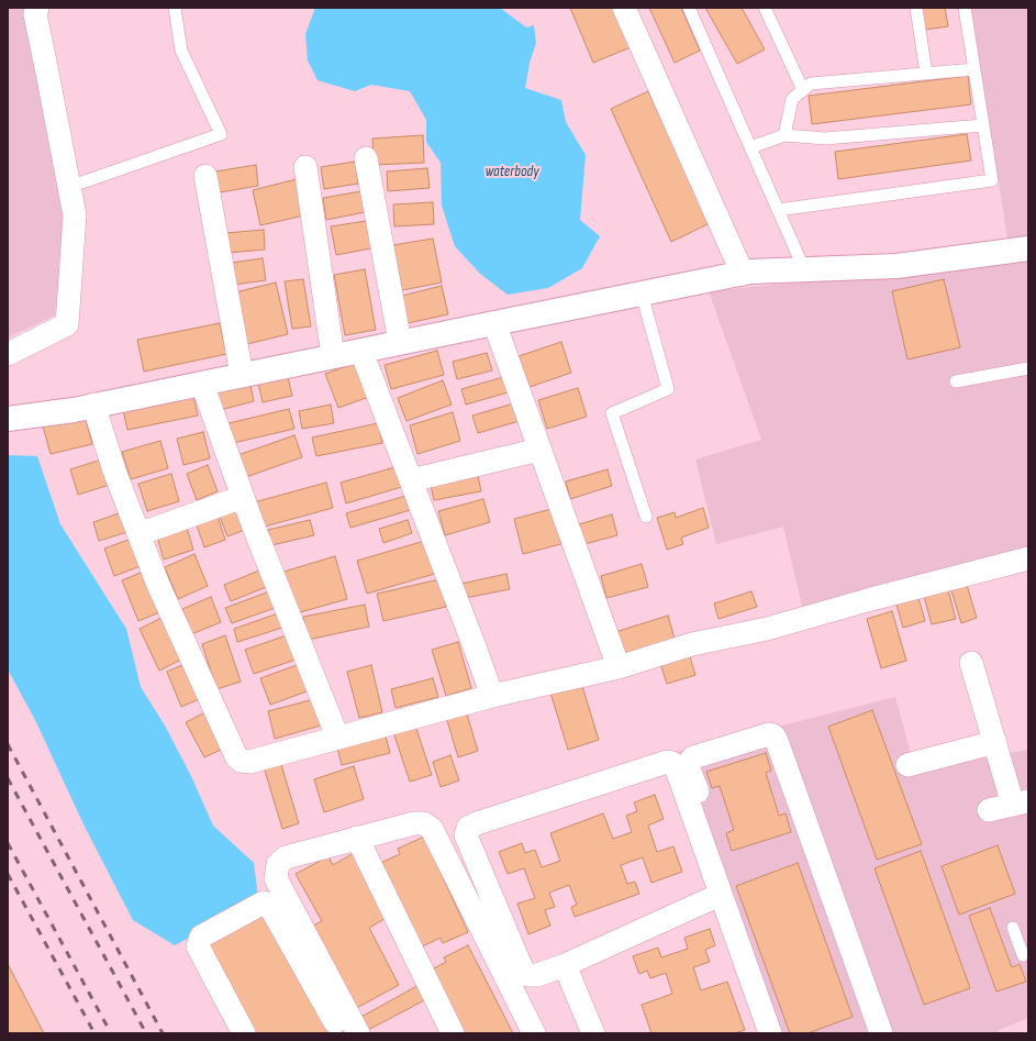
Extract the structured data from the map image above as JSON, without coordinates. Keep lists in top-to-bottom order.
{
  "water": ["waterbody"]
}
